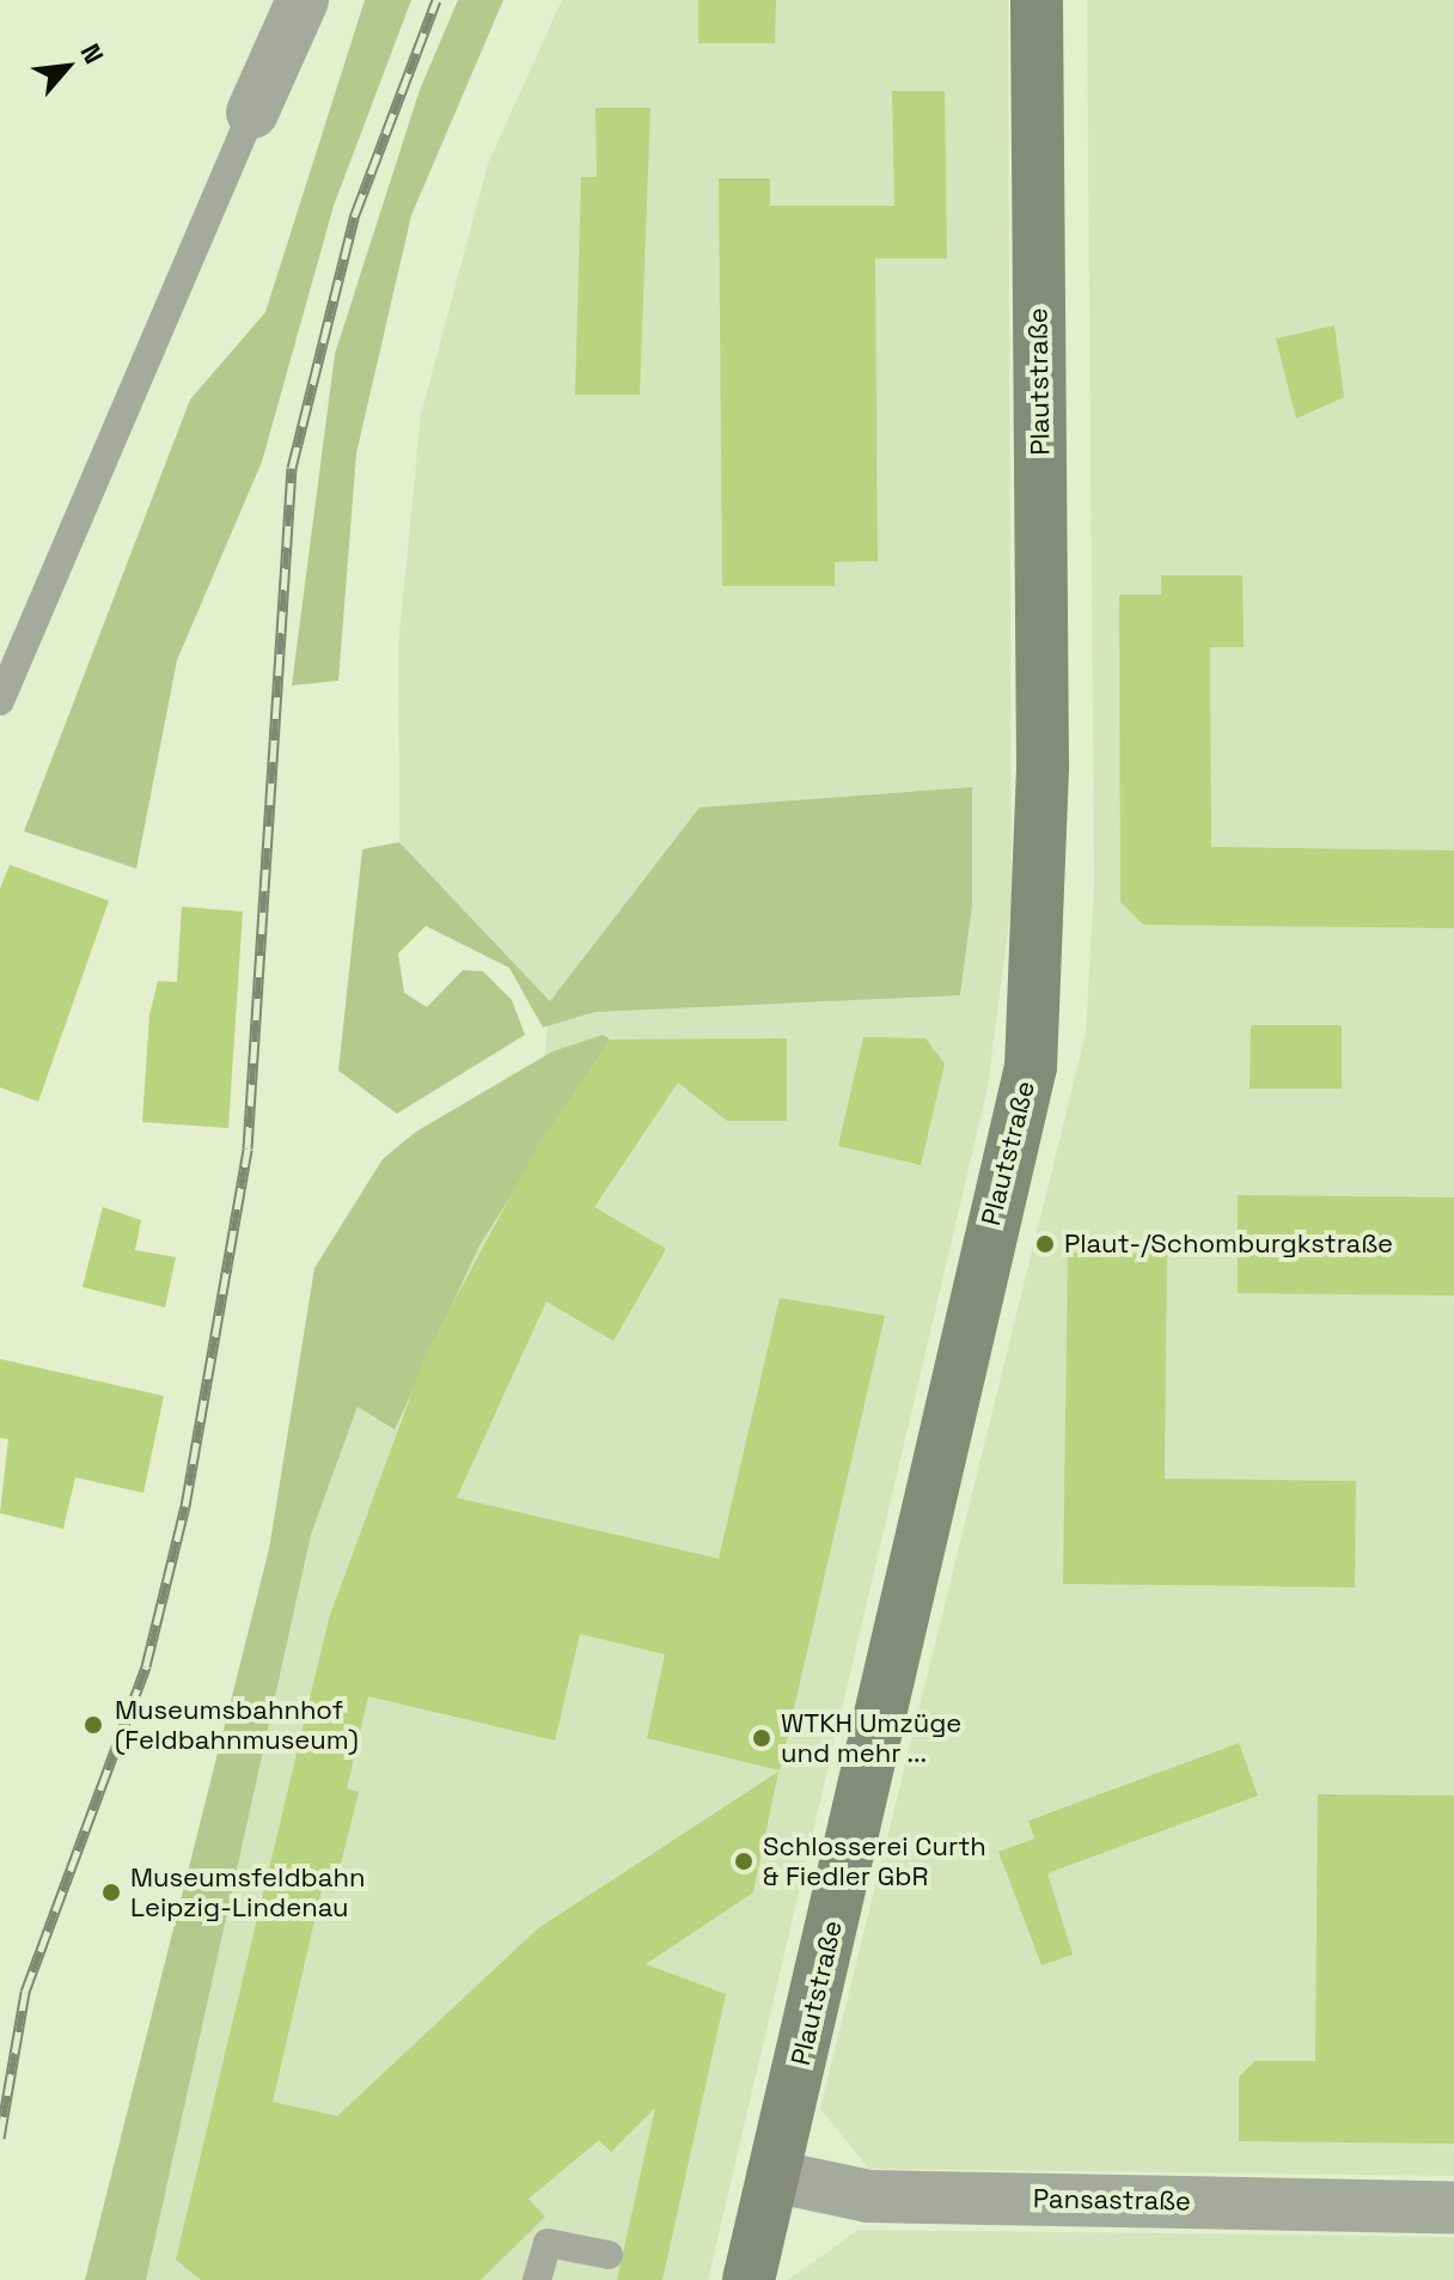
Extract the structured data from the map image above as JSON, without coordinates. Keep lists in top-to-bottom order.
{
  "streets": {
    "main road": ["Plautstraße"],
    "street": ["Pansastraße"]
  },
  "crossings": [
    ["Plautstraße", "Pansastraße"]
  ],
  "places": [
    "Plaut-/Schomburgkstraße",
    "Museumsbahnhof (Feldbahnmuseum)",
    "WTKH Umzüge und mehr ...",
    "Schlosserei Curth & Fiedler GbR",
    "Museumsfeldbahn Leipzig-Lindenau"
  ],
  "north": "top right"
}
